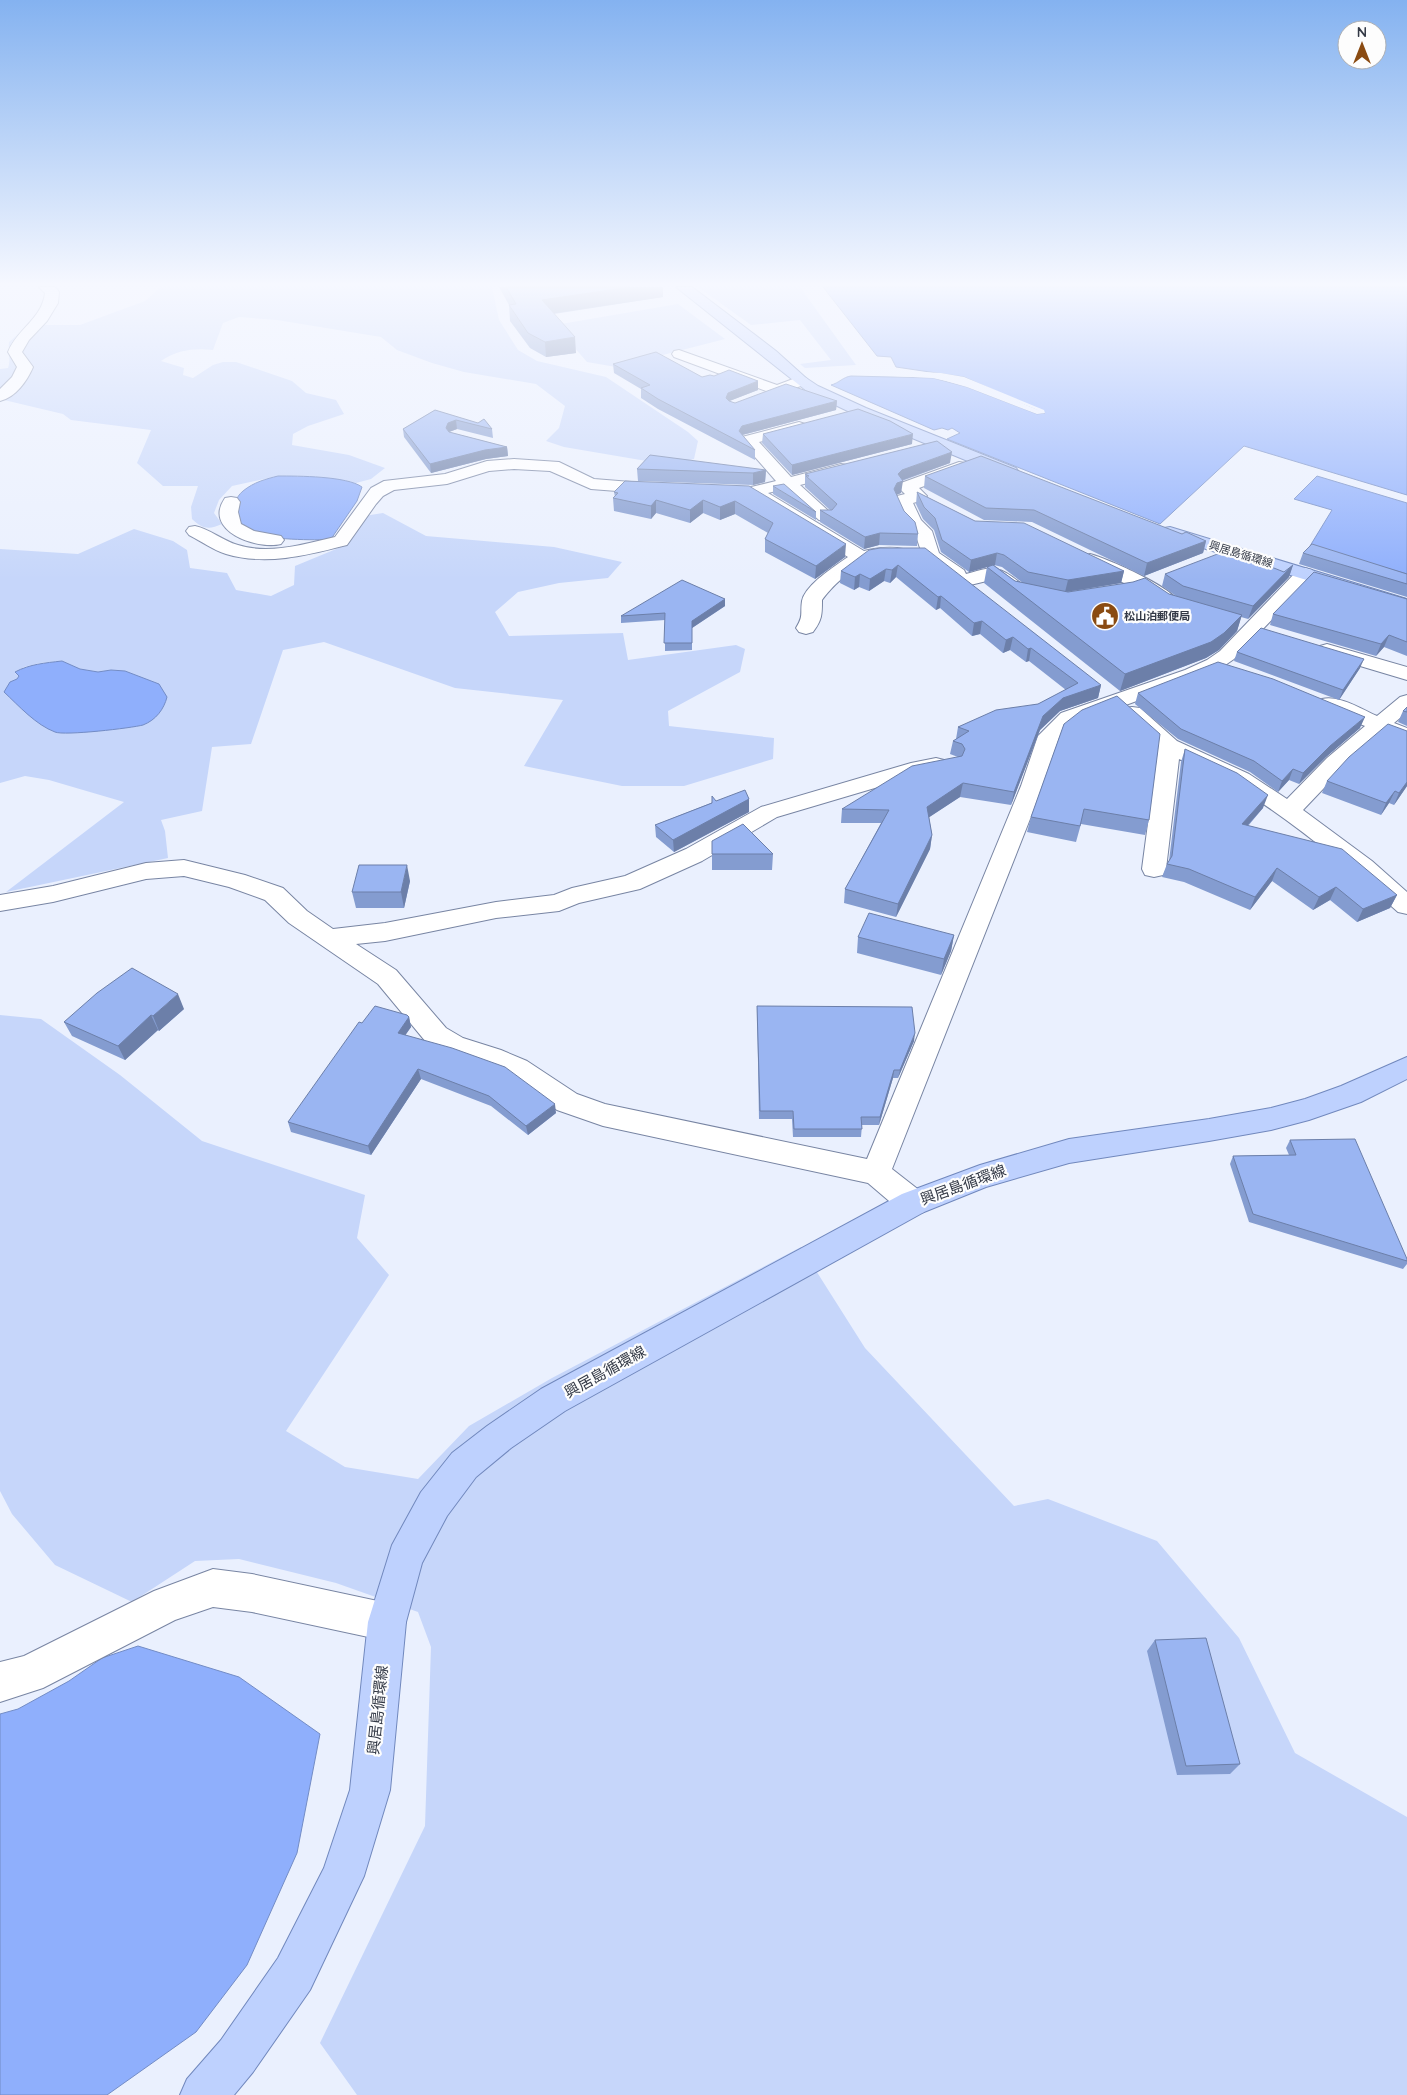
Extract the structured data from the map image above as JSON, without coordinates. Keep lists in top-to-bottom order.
{
  "streets": {
    "main road": ["興居島循環線"]
  },
  "places": {
    "public building": ["松山泊郵便局"]
  },
  "north": "top"
}
